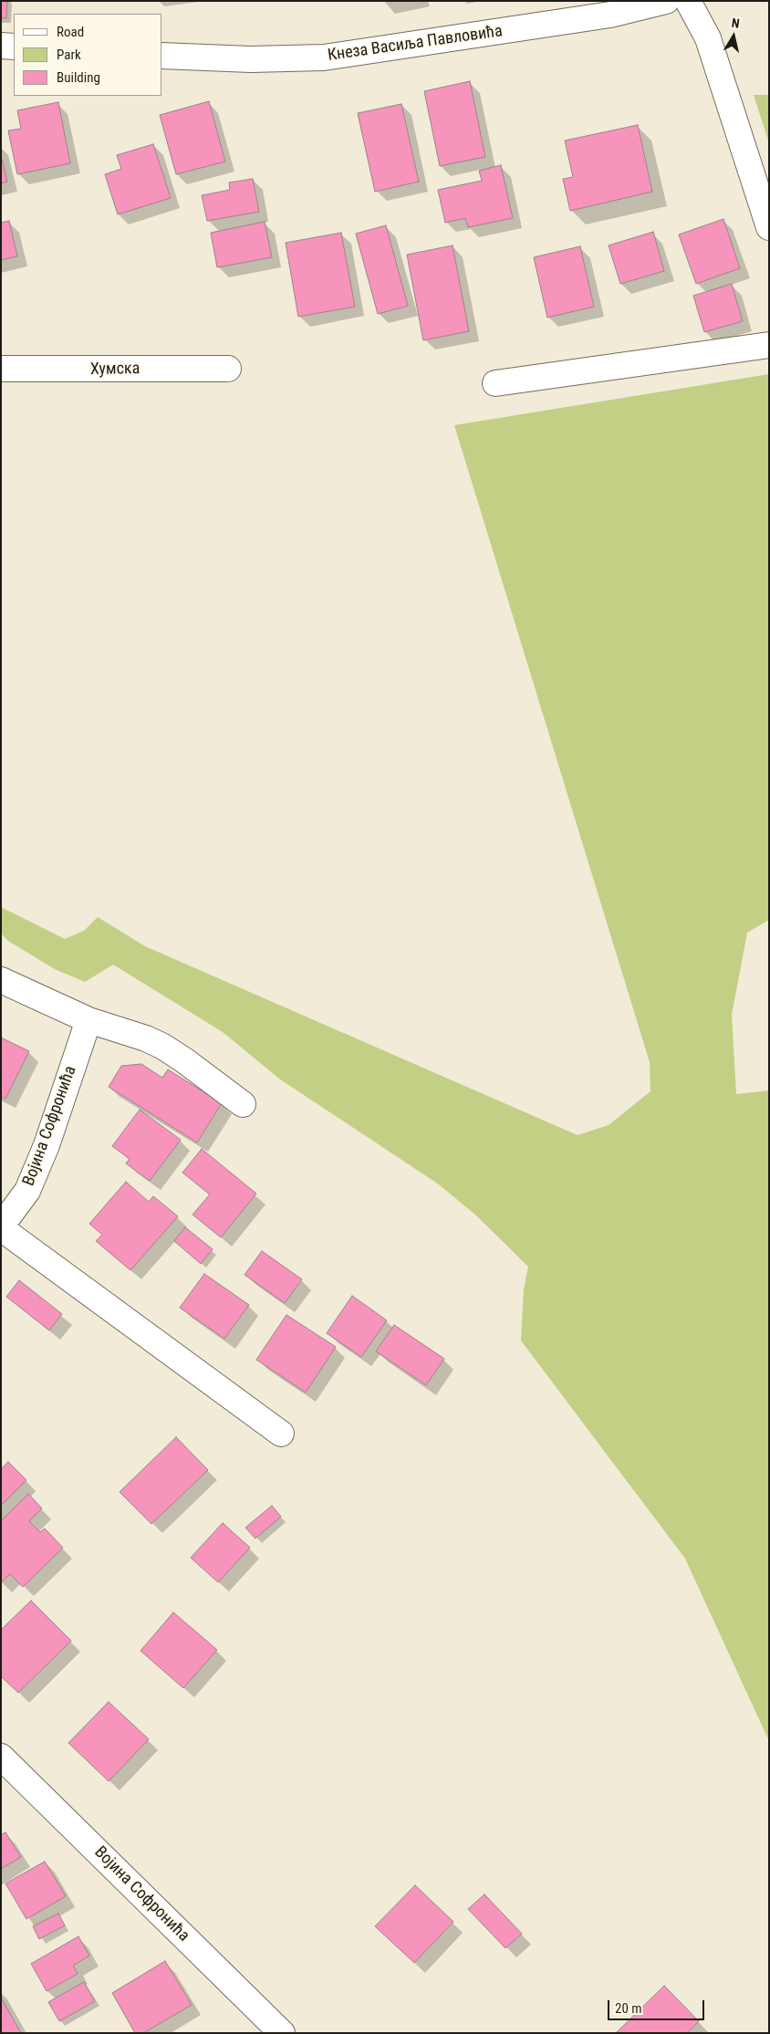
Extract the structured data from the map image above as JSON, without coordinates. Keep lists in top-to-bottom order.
{
  "streets": {
    "street": ["Кнеза Васиља Павловића", "Хумска", "Војина Софронића"]
  },
  "legend": ["Road", "Park", "Building"],
  "scale_bar": "20 m",
  "north": "top"
}
